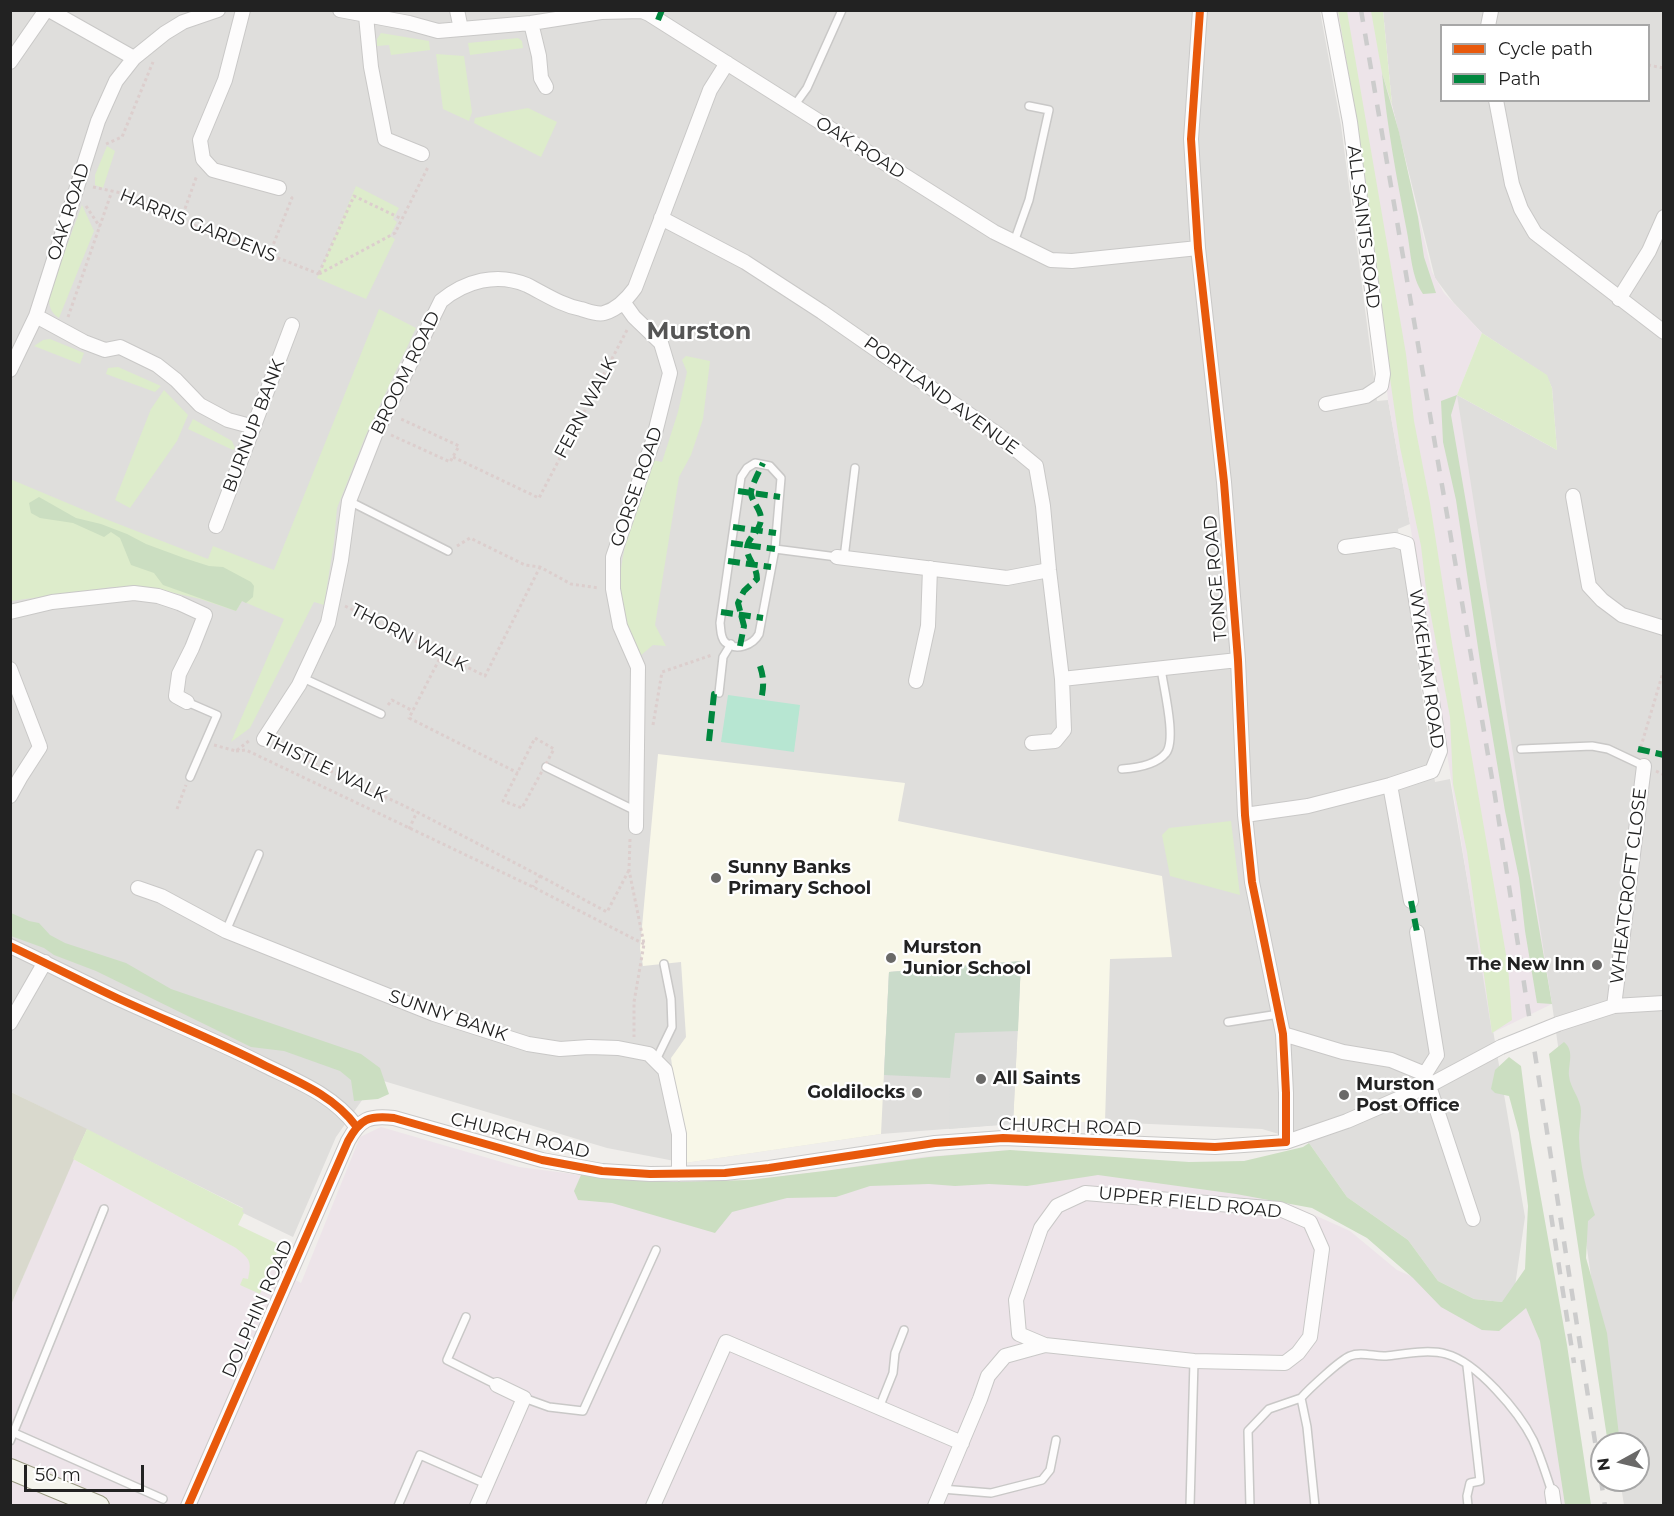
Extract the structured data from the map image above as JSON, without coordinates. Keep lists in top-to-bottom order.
{
  "streets": {
    "street": [
      "OAK ROAD",
      "ALL SAINTS ROAD",
      "BROOM ROAD",
      "PORTLAND AVENUE",
      "BURNUP BANK",
      "GORSE ROAD",
      "TONGE ROAD",
      "WYKEHAM ROAD",
      "WHEATCROFT CLOSE",
      "SUNNY BANK",
      "CHURCH ROAD",
      "UPPER FIELD ROAD",
      "DOLPHIN ROAD"
    ],
    "path": [
      "HARRIS GARDENS",
      "FERN WALK",
      "THORN WALK",
      "THISTLE WALK"
    ]
  },
  "crossings": [
    ["OAK ROAD", "HARRIS GARDENS"],
    ["OAK ROAD", "TONGE ROAD"],
    ["BROOM ROAD", "GORSE ROAD"],
    ["BROOM ROAD", "THORN WALK"],
    ["BROOM ROAD", "THISTLE WALK"],
    ["FERN WALK", "GORSE ROAD"],
    ["TONGE ROAD", "WYKEHAM ROAD"],
    ["TONGE ROAD", "CHURCH ROAD"],
    ["WHEATCROFT CLOSE", "CHURCH ROAD"],
    ["CHURCH ROAD", "DOLPHIN ROAD"]
  ],
  "districts": ["Murston"],
  "places": [
    "Sunny Banks Primary School",
    "Murston Junior School",
    "The New Inn",
    "All Saints",
    "Goldilocks",
    "Murston Post Office"
  ],
  "legend": ["Cycle path", "Path"],
  "scale_bar": "50 m",
  "north": "left"
}
